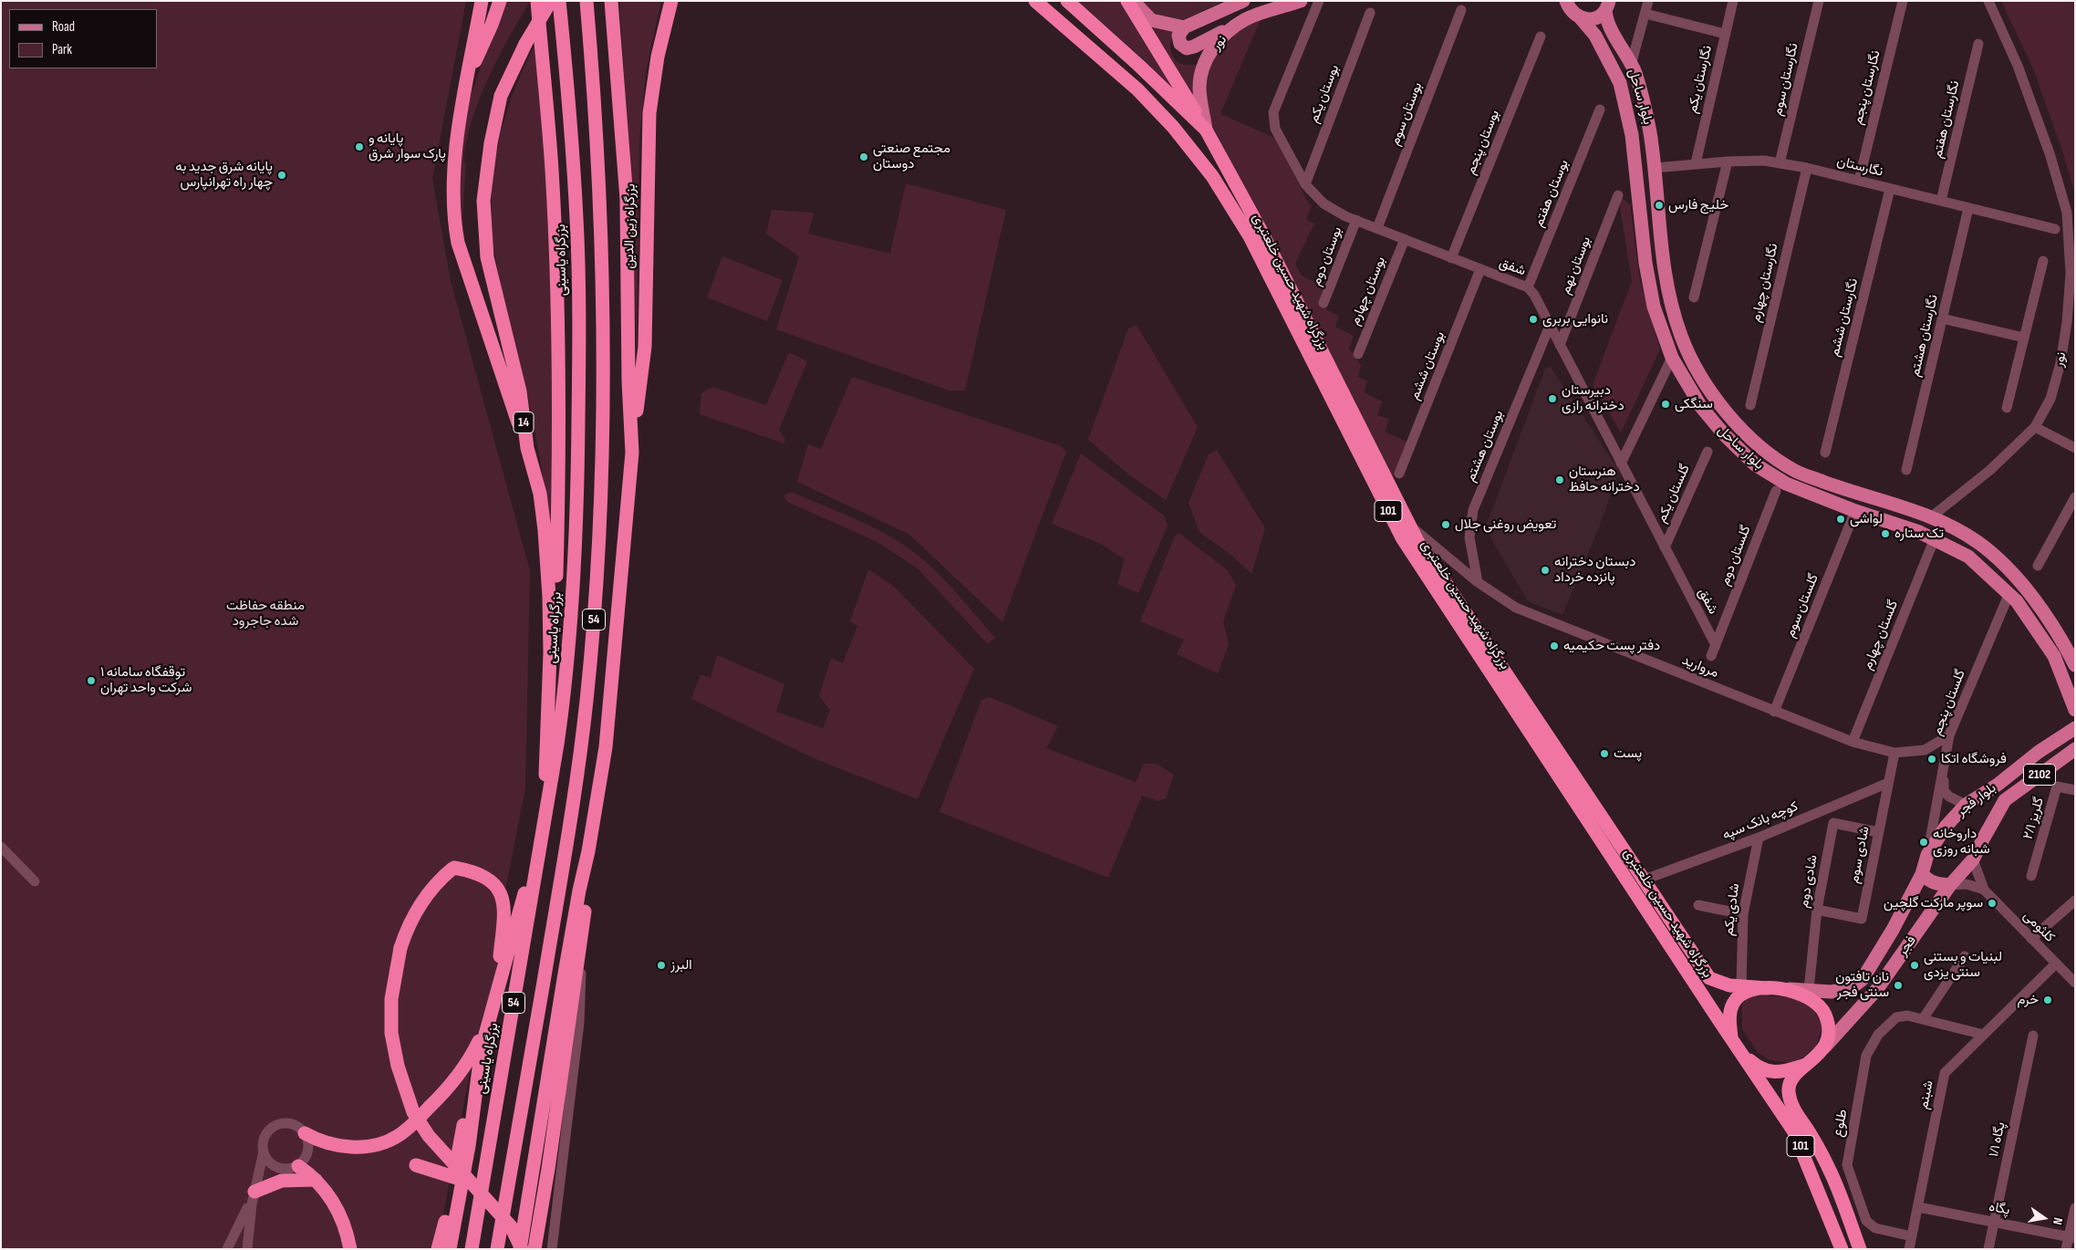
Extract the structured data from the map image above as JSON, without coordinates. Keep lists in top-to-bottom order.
{
  "streets": {
    "highway": [
      "بزرگراه زین الدین",
      "بزرگراه یاسینی",
      "بزرگراه شهید حسین خلعتبری",
      "14",
      "101",
      "54"
    ],
    "main road": [
      "نور",
      "بلوار ساحل",
      "2102",
      "بلوار فجر",
      "فجر"
    ],
    "street": [
      "نگارستان یکم",
      "نگارستان سوم",
      "نگارستان پنجم",
      "بوستان یکم",
      "بوستان سوم",
      "نگارستان هفتم",
      "بوستان پنجم",
      "نگارستان",
      "بوستان هفتم",
      "بوستان دوم",
      "بوستان نهم",
      "شفق",
      "نگارستان چهارم",
      "بوستان چهارم",
      "نگارستان ششم",
      "نگارستان هشتم",
      "بوستان ششم",
      "بوستان هشتم",
      "گلستان یکم",
      "گلستان دوم",
      "گلستان سوم",
      "گلستان چهارم",
      "مروارید",
      "گلستان پنجم",
      "گلریز ۲/۱",
      "کوچه بانک سپه",
      "شادی سوم",
      "شادی دوم",
      "شادی یکم",
      "کلثومی",
      "شبنم",
      "طلوع",
      "پگاه ۱/۱",
      "پگاه"
    ]
  },
  "crossings": [
    ["نور", "بلوار ساحل"],
    ["نور", "بزرگراه شهید حسین خلعتبری"],
    ["نگارستان یکم", "نگارستان"],
    ["نگارستان سوم", "نگارستان"],
    ["نگارستان پنجم", "نگارستان"],
    ["بوستان یکم", "شفق"],
    ["بلوار ساحل", "نگارستان"],
    ["بلوار ساحل", "گلستان سوم"],
    ["بلوار ساحل", "گلستان چهارم"],
    ["بلوار ساحل", "گلستان پنجم"],
    ["بوستان سوم", "شفق"],
    ["نگارستان هفتم", "نگارستان"],
    ["بوستان پنجم", "شفق"],
    ["نگارستان", "نگارستان چهارم"],
    ["نگارستان", "نگارستان ششم"],
    ["نگارستان", "نگارستان هشتم"],
    ["بوستان هفتم", "شفق"],
    ["بوستان دوم", "شفق"],
    ["بزرگراه یاسینی", "14"],
    ["بوستان نهم", "شفق"],
    ["شفق", "بوستان چهارم"],
    ["شفق", "بوستان ششم"],
    ["شفق", "بوستان هشتم"],
    ["شفق", "گلستان یکم"],
    ["شفق", "گلستان دوم"],
    ["بزرگراه شهید حسین خلعتبری", "101"],
    ["بزرگراه شهید حسین خلعتبری", "مروارید"],
    ["بزرگراه شهید حسین خلعتبری", "کوچه بانک سپه"],
    ["بزرگراه شهید حسین خلعتبری", "شادی یکم"],
    ["بزرگراه شهید حسین خلعتبری", "فجر"],
    ["بوستان هشتم", "مروارید"],
    ["101", "فجر"],
    ["گلستان سوم", "مروارید"],
    ["گلستان چهارم", "مروارید"],
    ["مروارید", "گلستان پنجم"],
    ["مروارید", "شادی سوم"],
    ["گلستان پنجم", "بلوار فجر"],
    ["بلوار فجر", "کلثومی"],
    ["بلوار فجر", "فجر"],
    ["کوچه بانک سپه", "شادی سوم"],
    ["کوچه بانک سپه", "شادی یکم"],
    ["شادی سوم", "شادی دوم"],
    ["شادی دوم", "فجر"],
    ["کلثومی", "فجر"],
    ["کلثومی", "شبنم"],
    ["شبنم", "طلوع"],
    ["شبنم", "پگاه"],
    ["پگاه ۱/۱", "پگاه"]
  ],
  "parks": ["منطقه حفاظت شده جاجرود"],
  "places": [
    "پایانه و پارک‌ سوار شرق",
    "مجتمع صنعتی دوستان",
    "پایانه شرق جدید به چهار راه تهرانپارس",
    "خلیج فارس",
    "نانوایی بربری",
    "دبیرستان دخترانه رازی",
    "سنگکی",
    "هنرستان دخترانه حافظ",
    "لواشی",
    "تعویض روغنی جلال",
    "تک ستاره",
    "دبستان دخترانه پانزده خرداد",
    "دفتر پست حکیمیه",
    "توقفگاه سامانه ۱ شرکت واحد تهران",
    "پست",
    "فروشگاه اتکا",
    "داروخانه شبانه روزی",
    "سوپر مارکت گلچین",
    "البرز",
    "لبنیات و بستنی سنتی یزدی",
    "نان تافتون سنتی فجر",
    "خرم"
  ],
  "legend": ["Road", "Park"],
  "north": "right"
}
